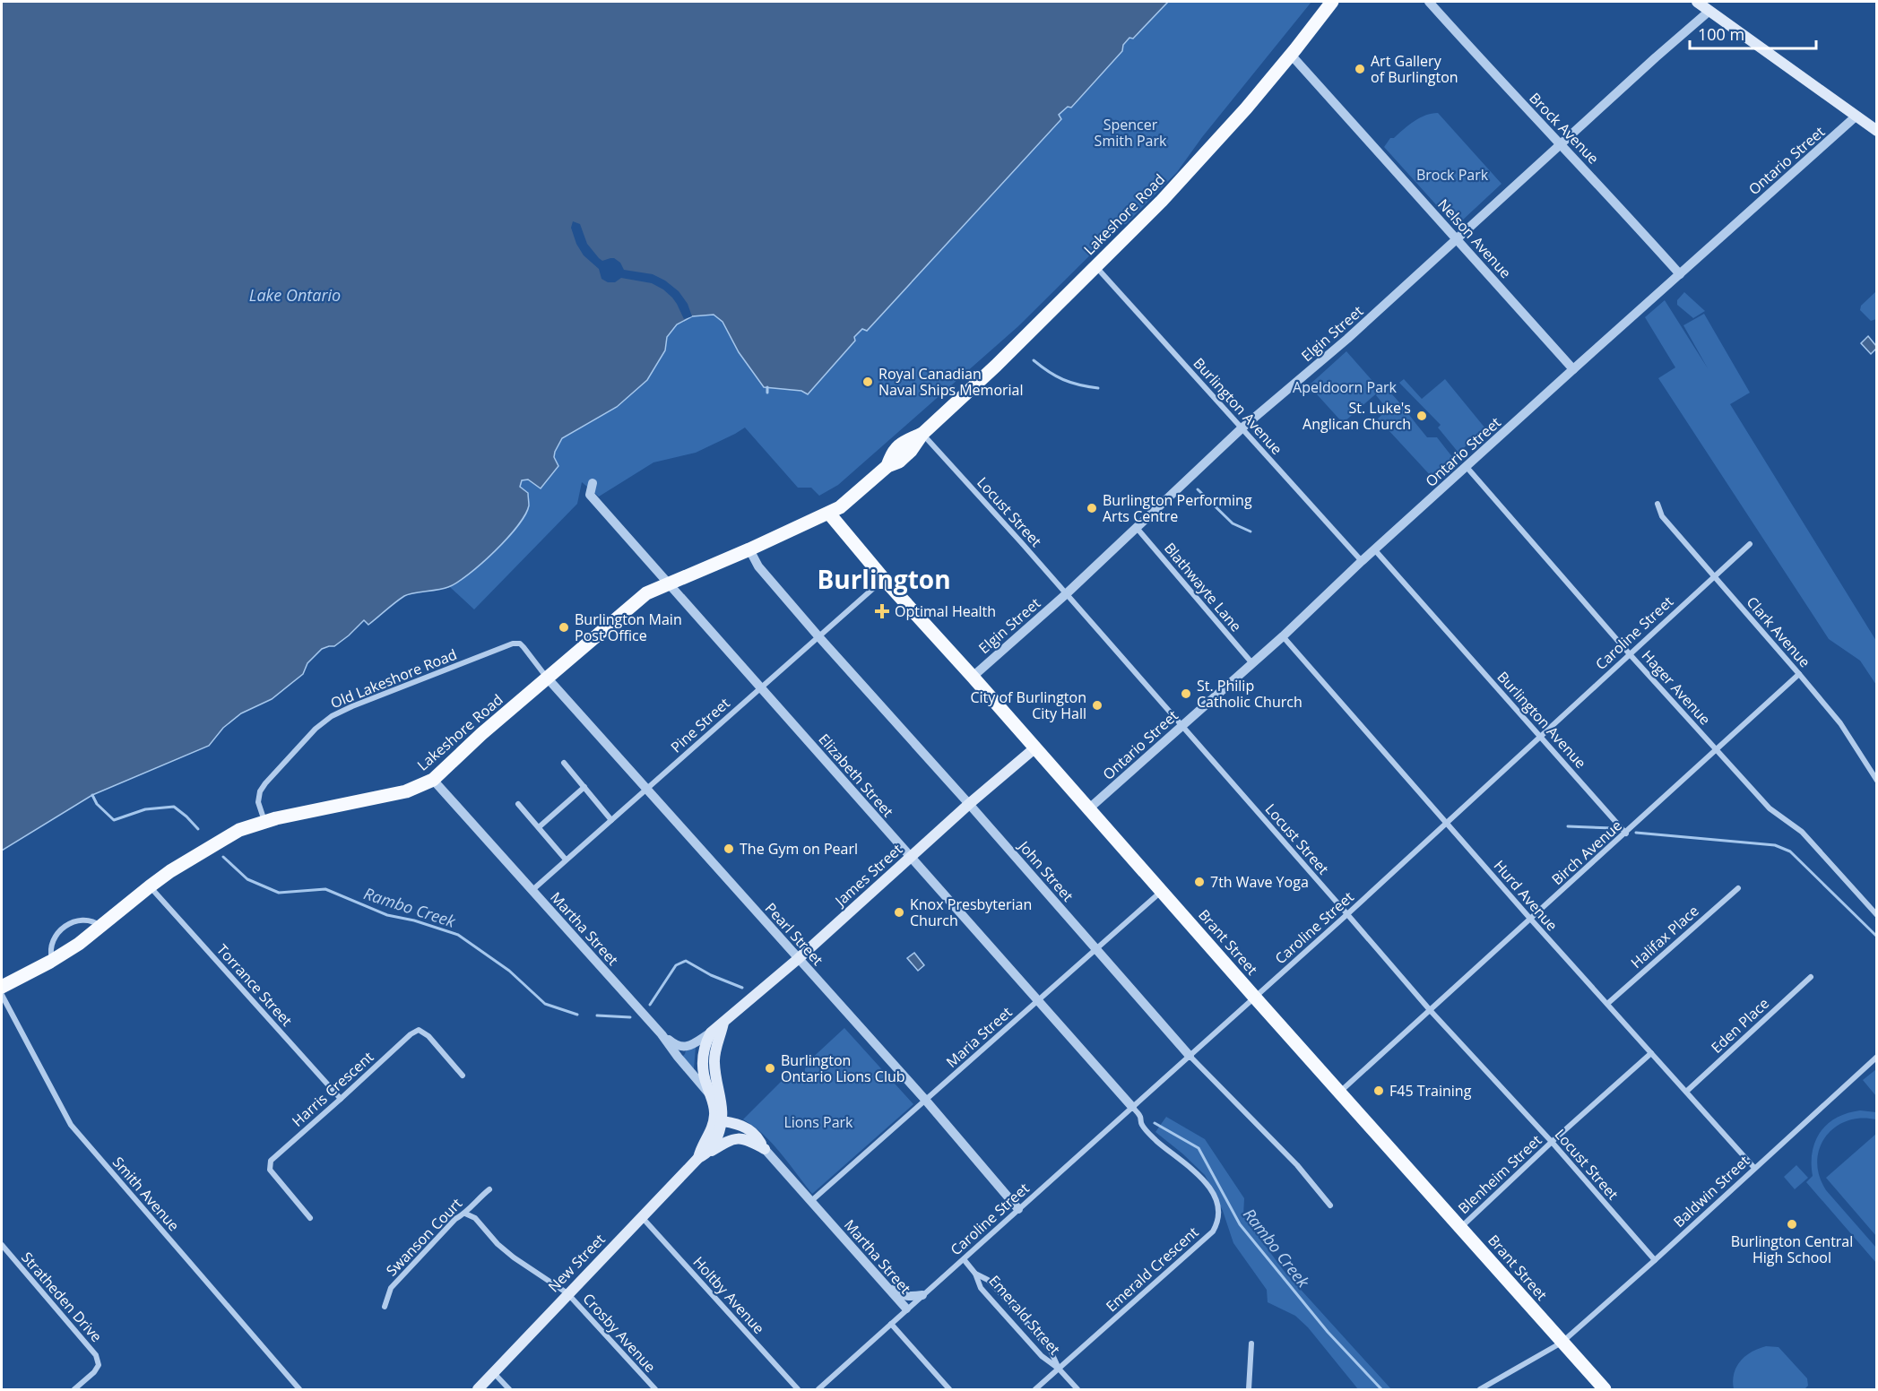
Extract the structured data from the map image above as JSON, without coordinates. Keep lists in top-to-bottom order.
{
  "streets": {
    "main road": [
      "Lakeshore Road",
      "James Street",
      "Brant Street",
      "New Street"
    ],
    "street": [
      "Brock Avenue",
      "Ontario Street",
      "Nelson Avenue",
      "Elgin Street",
      "Burlington Avenue",
      "Locust Street",
      "Blathwayte Lane",
      "Clark Avenue",
      "Caroline Street",
      "Old Lakeshore Road",
      "Hager Avenue",
      "Pine Street",
      "Elizabeth Street",
      "Birch Avenue",
      "John Street",
      "Hurd Avenue",
      "Martha Street",
      "Pearl Street",
      "Halifax Place",
      "Torrance Street",
      "Eden Place",
      "Maria Street",
      "Harris Crescent",
      "Blenheim Street",
      "Baldwin Street",
      "Smith Avenue",
      "Swanson Court",
      "Emerald Crescent",
      "Holtby Avenue",
      "Stratheden Drive",
      "Emerald Street",
      "Crosby Avenue"
    ]
  },
  "crossings": [
    ["Brock Avenue", "Ontario Street"],
    ["Brock Avenue", "Elgin Street"],
    ["Ontario Street", "Nelson Avenue"],
    ["Ontario Street", "Burlington Avenue"],
    ["Ontario Street", "Locust Street"],
    ["Ontario Street", "Blathwayte Lane"],
    ["Ontario Street", "Hager Avenue"],
    ["Ontario Street", "Hurd Avenue"],
    ["Ontario Street", "Brant Street"],
    ["Lakeshore Road", "Nelson Avenue"],
    ["Lakeshore Road", "Burlington Avenue"],
    ["Lakeshore Road", "Locust Street"],
    ["Lakeshore Road", "Old Lakeshore Road"],
    ["Lakeshore Road", "Elizabeth Street"],
    ["Lakeshore Road", "John Street"],
    ["Lakeshore Road", "Martha Street"],
    ["Lakeshore Road", "Pearl Street"],
    ["Lakeshore Road", "Brant Street"],
    ["Lakeshore Road", "Torrance Street"],
    ["Nelson Avenue", "Elgin Street"],
    ["Elgin Street", "Burlington Avenue"],
    ["Elgin Street", "Locust Street"],
    ["Elgin Street", "Blathwayte Lane"],
    ["Elgin Street", "Brant Street"],
    ["Burlington Avenue", "Caroline Street"],
    ["Burlington Avenue", "Birch Avenue"],
    ["Locust Street", "Caroline Street"],
    ["Locust Street", "Birch Avenue"],
    ["Locust Street", "Blenheim Street"],
    ["Locust Street", "Baldwin Street"],
    ["Clark Avenue", "Caroline Street"],
    ["Clark Avenue", "Birch Avenue"],
    ["Caroline Street", "Hager Avenue"],
    ["Caroline Street", "Elizabeth Street"],
    ["Caroline Street", "John Street"],
    ["Caroline Street", "Hurd Avenue"],
    ["Caroline Street", "Martha Street"],
    ["Caroline Street", "Pearl Street"],
    ["Caroline Street", "Brant Street"],
    ["Caroline Street", "Emerald Crescent"],
    ["Caroline Street", "Emerald Street"],
    ["Old Lakeshore Road", "Pearl Street"],
    ["Hager Avenue", "Birch Avenue"],
    ["Pine Street", "Elizabeth Street"],
    ["Pine Street", "John Street"],
    ["Pine Street", "Martha Street"],
    ["Pine Street", "Pearl Street"],
    ["Pine Street", "Brant Street"],
    ["Elizabeth Street", "James Street"],
    ["Elizabeth Street", "Maria Street"],
    ["Elizabeth Street", "Emerald Crescent"],
    ["Birch Avenue", "Hurd Avenue"],
    ["Birch Avenue", "Brant Street"],
    ["John Street", "James Street"],
    ["John Street", "Maria Street"],
    ["James Street", "Pearl Street"],
    ["James Street", "Brant Street"],
    ["Hurd Avenue", "Halifax Place"],
    ["Hurd Avenue", "Eden Place"],
    ["Hurd Avenue", "Blenheim Street"],
    ["Hurd Avenue", "Baldwin Street"],
    ["Martha Street", "Maria Street"],
    ["Pearl Street", "Maria Street"],
    ["Brant Street", "Maria Street"],
    ["Brant Street", "Blenheim Street"],
    ["Brant Street", "Baldwin Street"],
    ["Torrance Street", "Harris Crescent"],
    ["Swanson Court", "Crosby Avenue"],
    ["New Street", "Holtby Avenue"],
    ["New Street", "Crosby Avenue"],
    ["Emerald Crescent", "Emerald Street"]
  ],
  "districts": ["Burlington"],
  "water": ["Lake Ontario", "Rambo Creek"],
  "parks": [
    "Spencer Smith Park",
    "Brock Park",
    "Apeldoorn Park",
    "Lions Park"
  ],
  "places": {
    "other": [
      "Art Gallery of Burlington",
      "Royal Canadian Naval Ships Memorial",
      "St. Luke's Anglican Church",
      "Burlington Performing Arts Centre",
      "Burlington Main Post Office",
      "St. Philip Catholic Church",
      "City of Burlington City Hall",
      "The Gym on Pearl",
      "7th Wave Yoga",
      "Knox Presbyterian Church",
      "Burlington Ontario Lions Club",
      "F45 Training",
      "Burlington Central High School"
    ],
    "health": ["Optimal Health"]
  },
  "scale_bar": "100 m"
}
